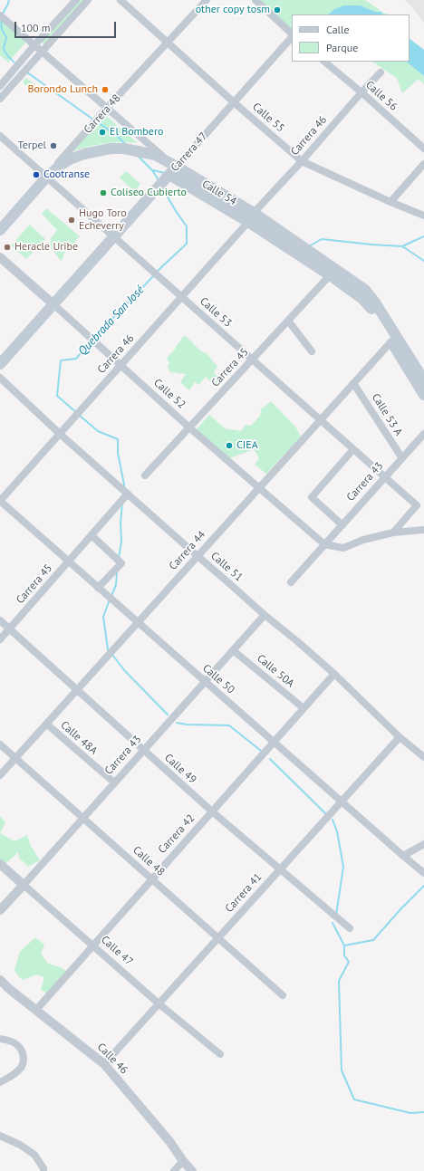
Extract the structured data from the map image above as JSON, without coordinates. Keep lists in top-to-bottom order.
{
  "streets": {
    "main road": ["Carrera 48", "Carrera 47", "Calle 54"],
    "street": [
      "Calle 56",
      "Calle 55",
      "Carrera 46",
      "Calle 53",
      "Carrera 45",
      "Calle 52",
      "Calle 53 A",
      "Carrera 43",
      "Carrera 44",
      "Calle 51",
      "Calle 50A",
      "Calle 50",
      "Calle 48A",
      "Calle 49",
      "Carrera 42",
      "Calle 48",
      "Carrera 41",
      "Calle 47",
      "Calle 46"
    ]
  },
  "crossings": [
    ["Calle 56", "Carrera 46"],
    ["Carrera 48", "Calle 55"],
    ["Carrera 48", "Calle 54"],
    ["Carrera 48", "Calle 53"],
    ["Calle 55", "Carrera 46"],
    ["Calle 55", "Carrera 47"],
    ["Carrera 46", "Calle 54"],
    ["Carrera 46", "Calle 53"],
    ["Carrera 46", "Calle 52"],
    ["Carrera 46", "Calle 51"],
    ["Carrera 46", "Calle 50"],
    ["Carrera 47", "Calle 54"],
    ["Carrera 47", "Calle 53"],
    ["Carrera 47", "Calle 52"],
    ["Calle 54", "Carrera 45"],
    ["Calle 54", "Carrera 44"],
    ["Calle 53", "Carrera 45"],
    ["Calle 53", "Carrera 43"],
    ["Calle 53", "Carrera 44"],
    ["Carrera 45", "Calle 52"],
    ["Carrera 45", "Calle 51"],
    ["Carrera 45", "Calle 50"],
    ["Carrera 45", "Calle 49"],
    ["Calle 52", "Carrera 43"],
    ["Calle 52", "Carrera 44"],
    ["Calle 53 A", "Carrera 43"],
    ["Calle 53 A", "Carrera 44"],
    ["Carrera 43", "Calle 51"],
    ["Carrera 43", "Calle 50A"],
    ["Carrera 43", "Calle 50"],
    ["Carrera 43", "Calle 48A"],
    ["Carrera 43", "Calle 49"],
    ["Carrera 43", "Calle 48"],
    ["Carrera 43", "Calle 47"],
    ["Carrera 44", "Calle 51"],
    ["Carrera 44", "Calle 50"],
    ["Carrera 44", "Calle 48A"],
    ["Carrera 44", "Calle 49"],
    ["Carrera 44", "Calle 48"],
    ["Calle 51", "Carrera 42"],
    ["Calle 51", "Carrera 41"],
    ["Calle 50A", "Carrera 42"],
    ["Calle 50", "Carrera 42"],
    ["Calle 50", "Carrera 41"],
    ["Calle 49", "Carrera 42"],
    ["Calle 49", "Carrera 41"],
    ["Carrera 42", "Calle 48"],
    ["Carrera 42", "Calle 47"],
    ["Carrera 42", "Calle 46"],
    ["Calle 48", "Carrera 41"],
    ["Carrera 41", "Calle 47"],
    ["Carrera 41", "Calle 46"]
  ],
  "water": ["Quebrada San José"],
  "places": [
    "other copy tosm",
    "Borondo Lunch",
    "El Bombero",
    "Terpel",
    "Cootranse",
    "Coliseo Cubierto",
    "Hugo Toro Echeverry",
    "Heracle Uribe",
    "CIEA"
  ],
  "legend": ["Calle", "Parque"],
  "scale_bar": "100 m"
}
